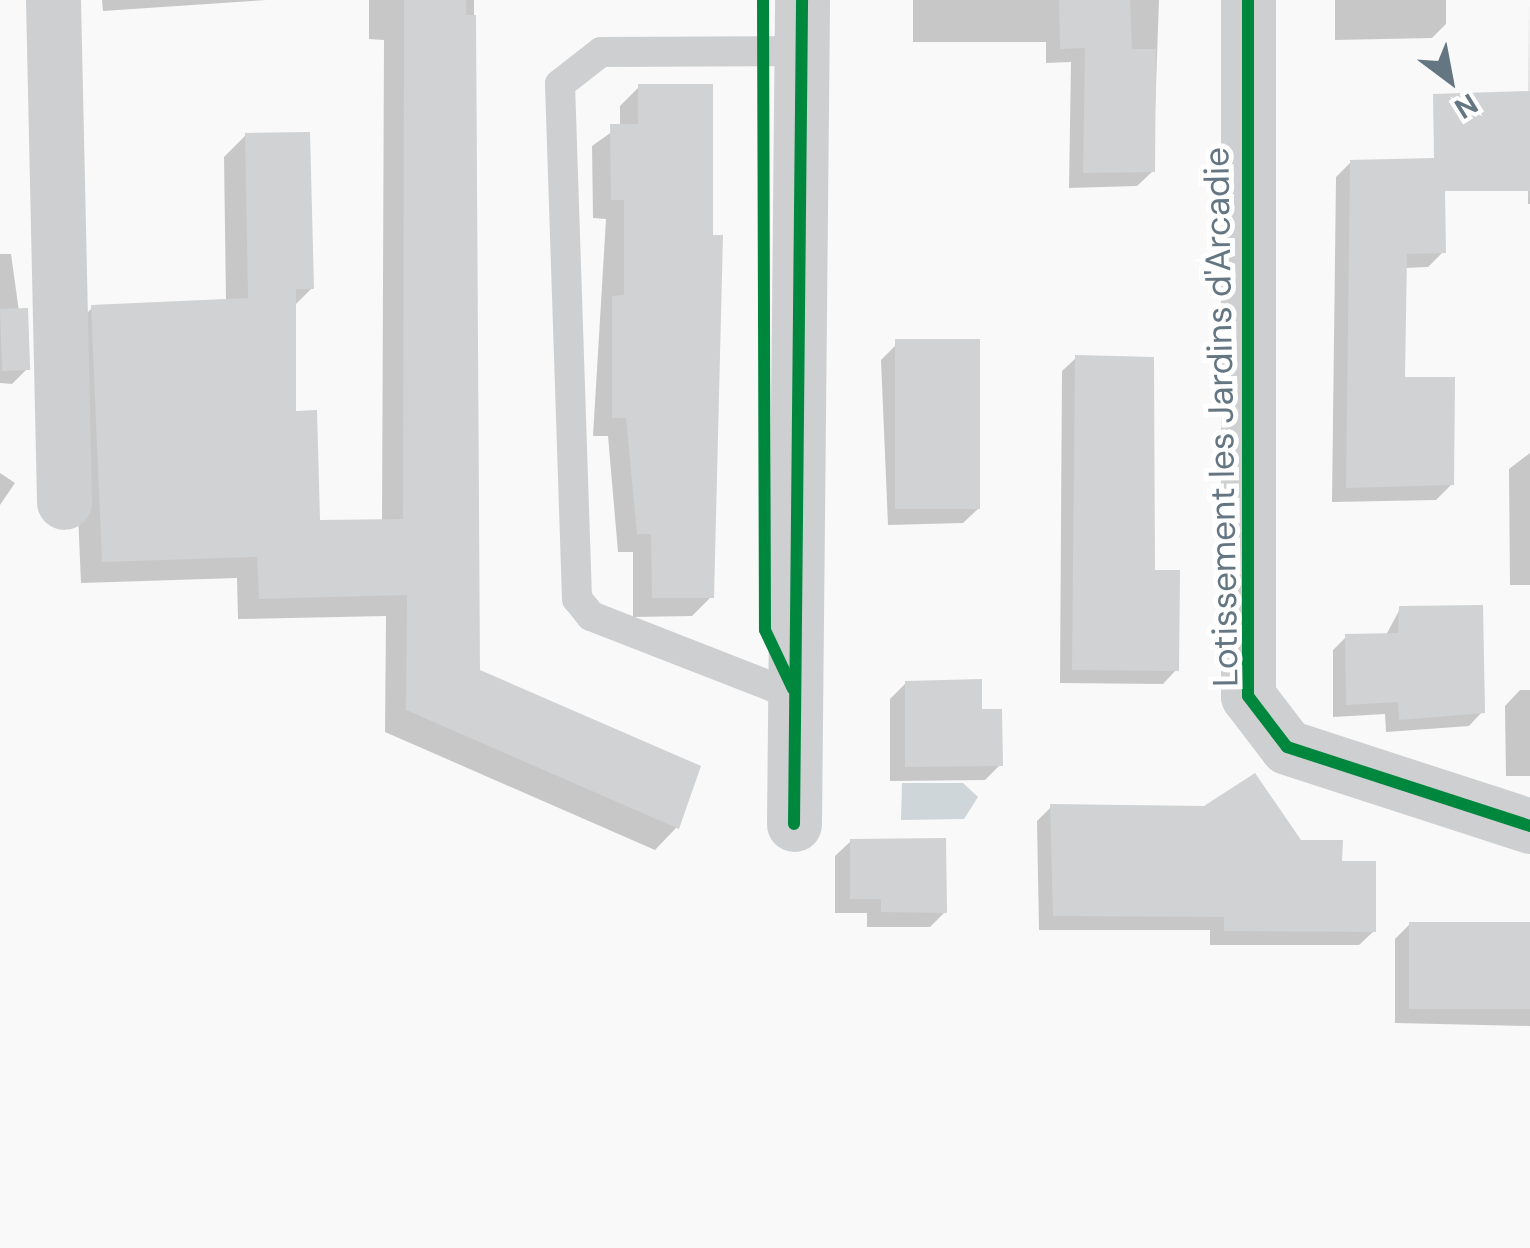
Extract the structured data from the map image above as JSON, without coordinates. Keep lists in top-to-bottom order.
{
  "streets": {
    "street": ["Lotissement les Jardins d'Arcadie"]
  },
  "north": "bottom right"
}
